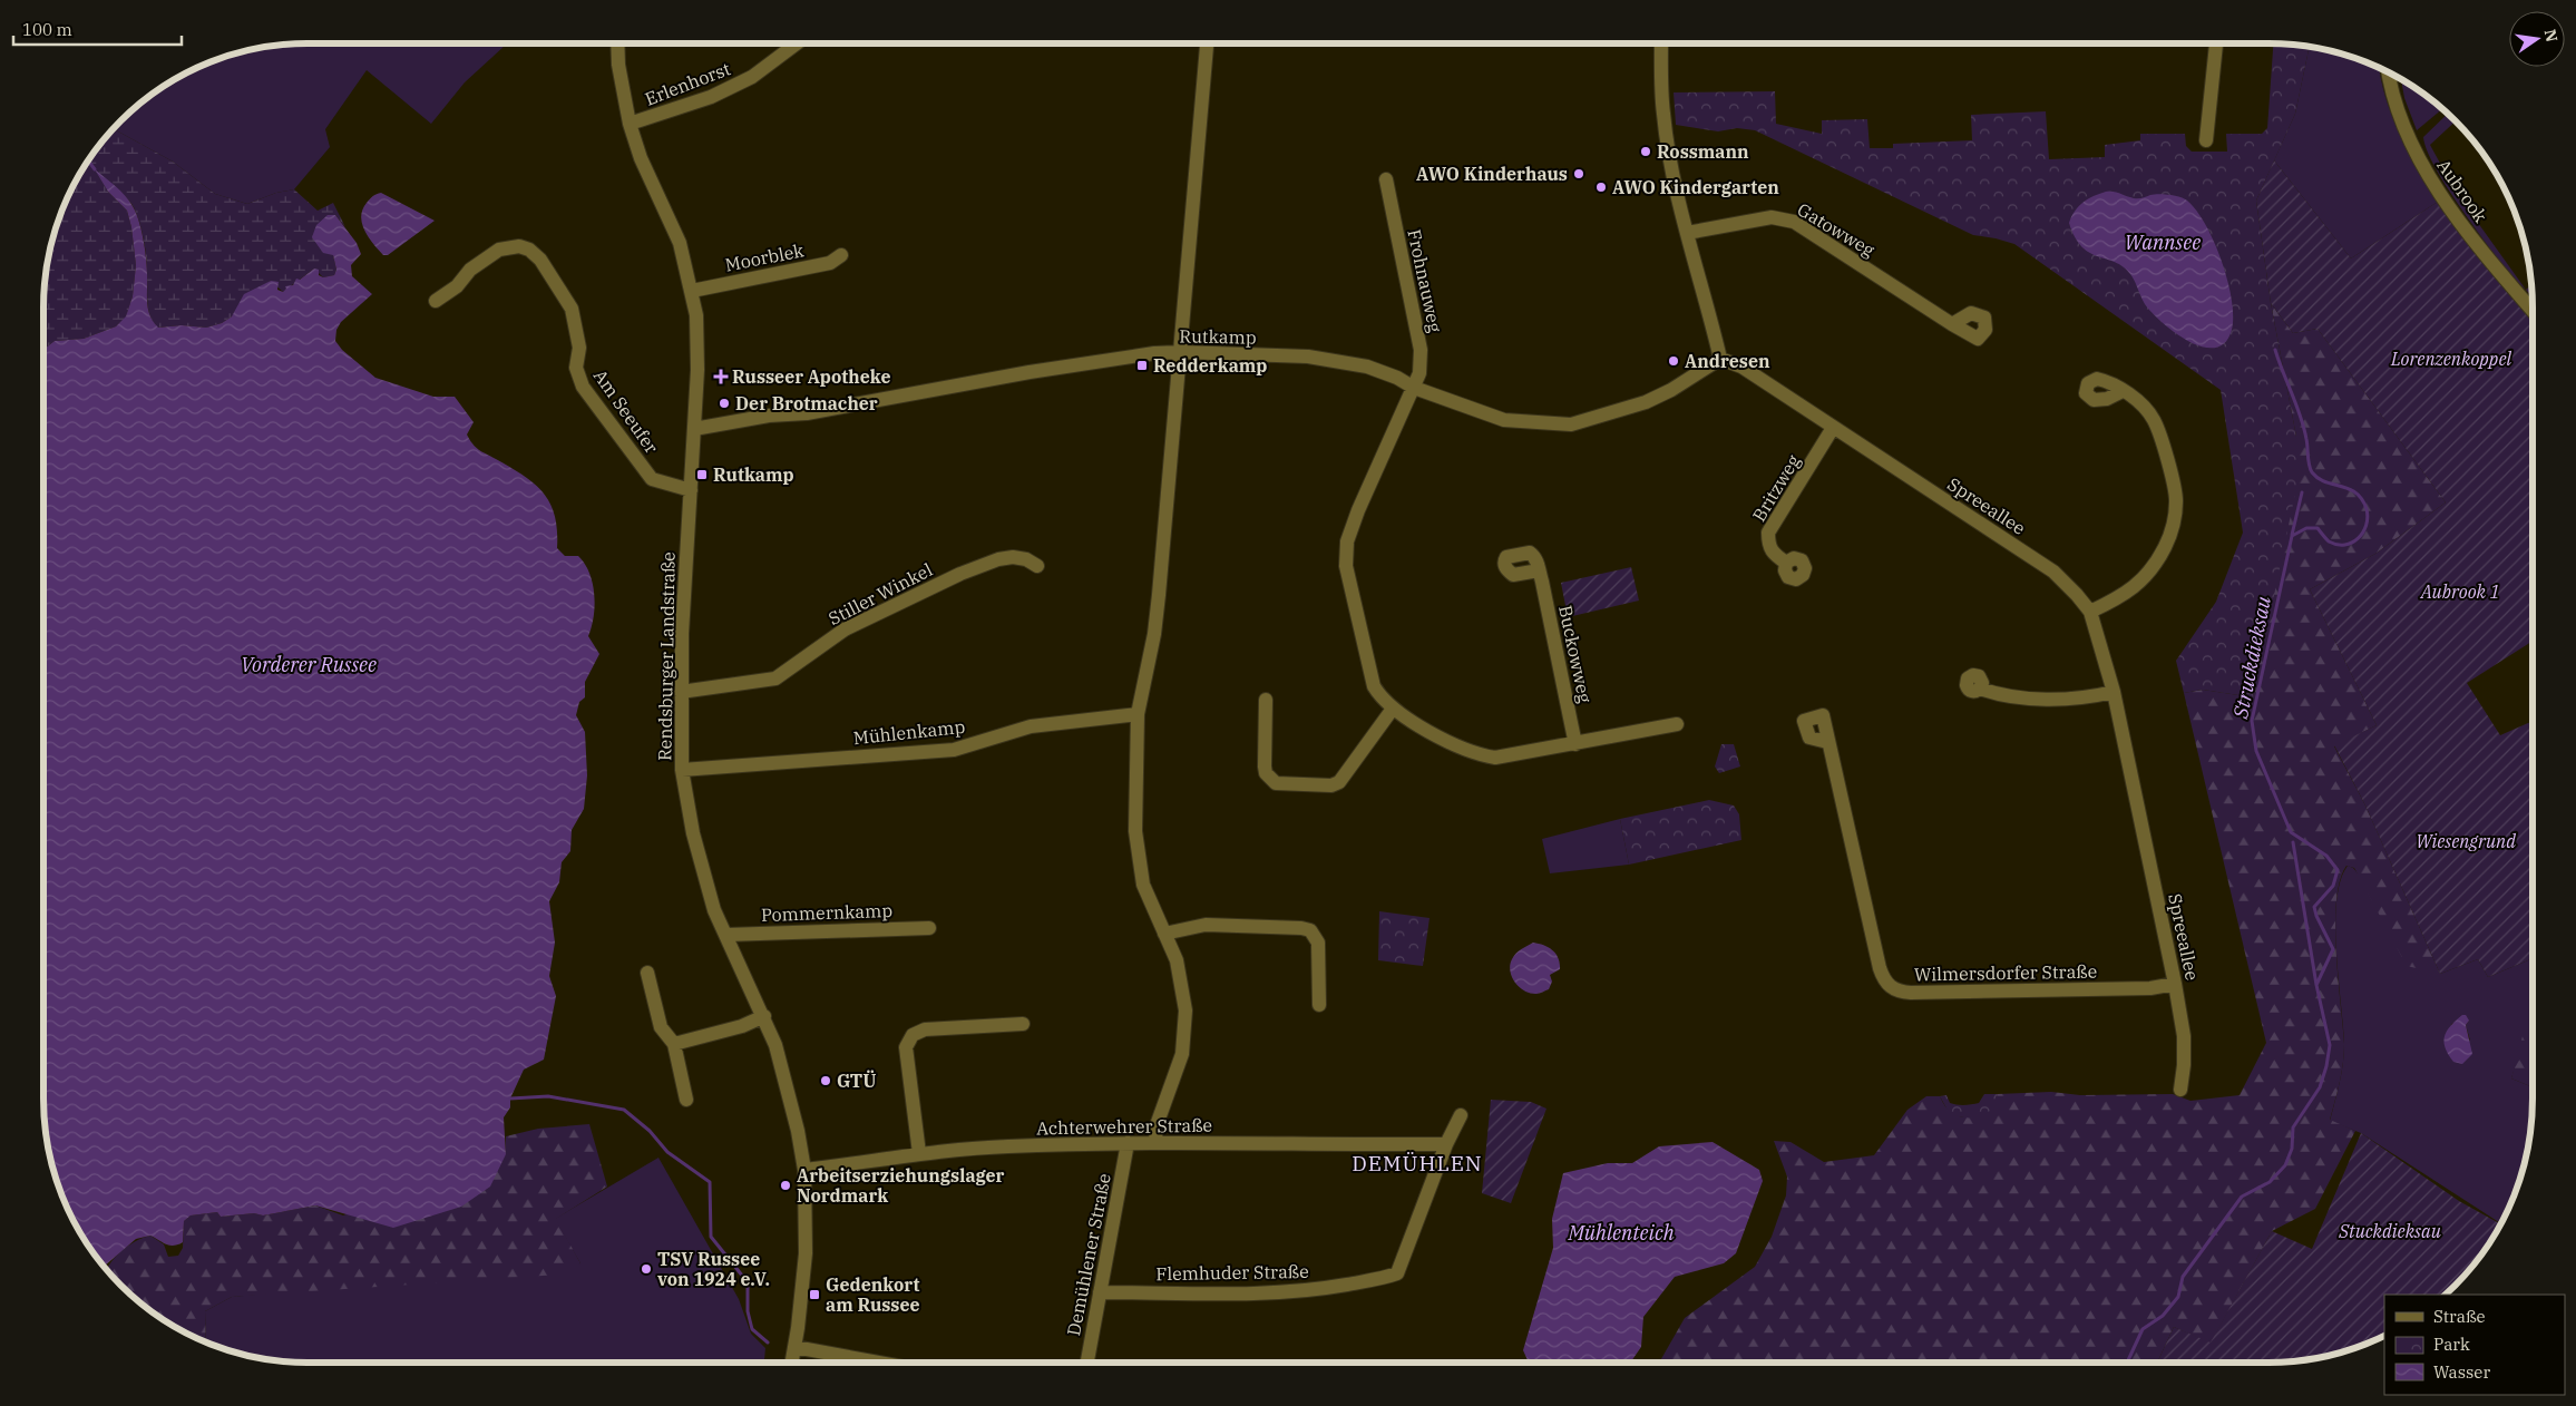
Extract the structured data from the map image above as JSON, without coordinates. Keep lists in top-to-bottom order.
{
  "streets": {
    "street": [
      "Erlenhorst",
      "Aubrook",
      "Gatowweg",
      "Moorblek",
      "Frohnauweg",
      "Rutkamp",
      "Am Seeufer",
      "Britzweg",
      "Spreeallee",
      "Stiller Winkel",
      "Buckowweg",
      "Rendsburger Landstraße",
      "Mühlenkamp",
      "Pommernkamp",
      "Wilmersdorfer Straße",
      "Achterwehrer Straße",
      "Demühlener Straße",
      "Flemhuder Straße"
    ]
  },
  "crossings": [
    ["Erlenhorst", "Rendsburger Landstraße"],
    ["Moorblek", "Rendsburger Landstraße"],
    ["Frohnauweg", "Rutkamp"],
    ["Rutkamp", "Spreeallee"],
    ["Rutkamp", "Rendsburger Landstraße"],
    ["Am Seeufer", "Rendsburger Landstraße"],
    ["Britzweg", "Spreeallee"],
    ["Spreeallee", "Wilmersdorfer Straße"],
    ["Stiller Winkel", "Rendsburger Landstraße"],
    ["Rendsburger Landstraße", "Mühlenkamp"],
    ["Rendsburger Landstraße", "Pommernkamp"],
    ["Rendsburger Landstraße", "Achterwehrer Straße"],
    ["Achterwehrer Straße", "Demühlener Straße"],
    ["Achterwehrer Straße", "Flemhuder Straße"],
    ["Demühlener Straße", "Flemhuder Straße"]
  ],
  "districts": ["DEMÜHLEN"],
  "water": [
    "Wannsee",
    "Struckdieksau",
    "Vorderer Russee",
    "Mühlenteich"
  ],
  "parks": [
    "Lorenzenkoppel",
    "Aubrook 1",
    "Wiesengrund",
    "Stuckdieksau"
  ],
  "places": {
    "other": [
      "Rossmann",
      "AWO Kinderhaus",
      "AWO Kindergarten",
      "Andresen",
      "Der Brotmacher",
      "GTÜ",
      "Arbeitserziehungslager Nordmark",
      "TSV Russee von 1924 e.V."
    ],
    "transit": ["Redderkamp", "Rutkamp", "Gedenkort am Russee"],
    "health": ["Russeer Apotheke"]
  },
  "legend": ["Straße", "Park", "Wasser"],
  "scale_bar": "100 m",
  "north": "right"
}
